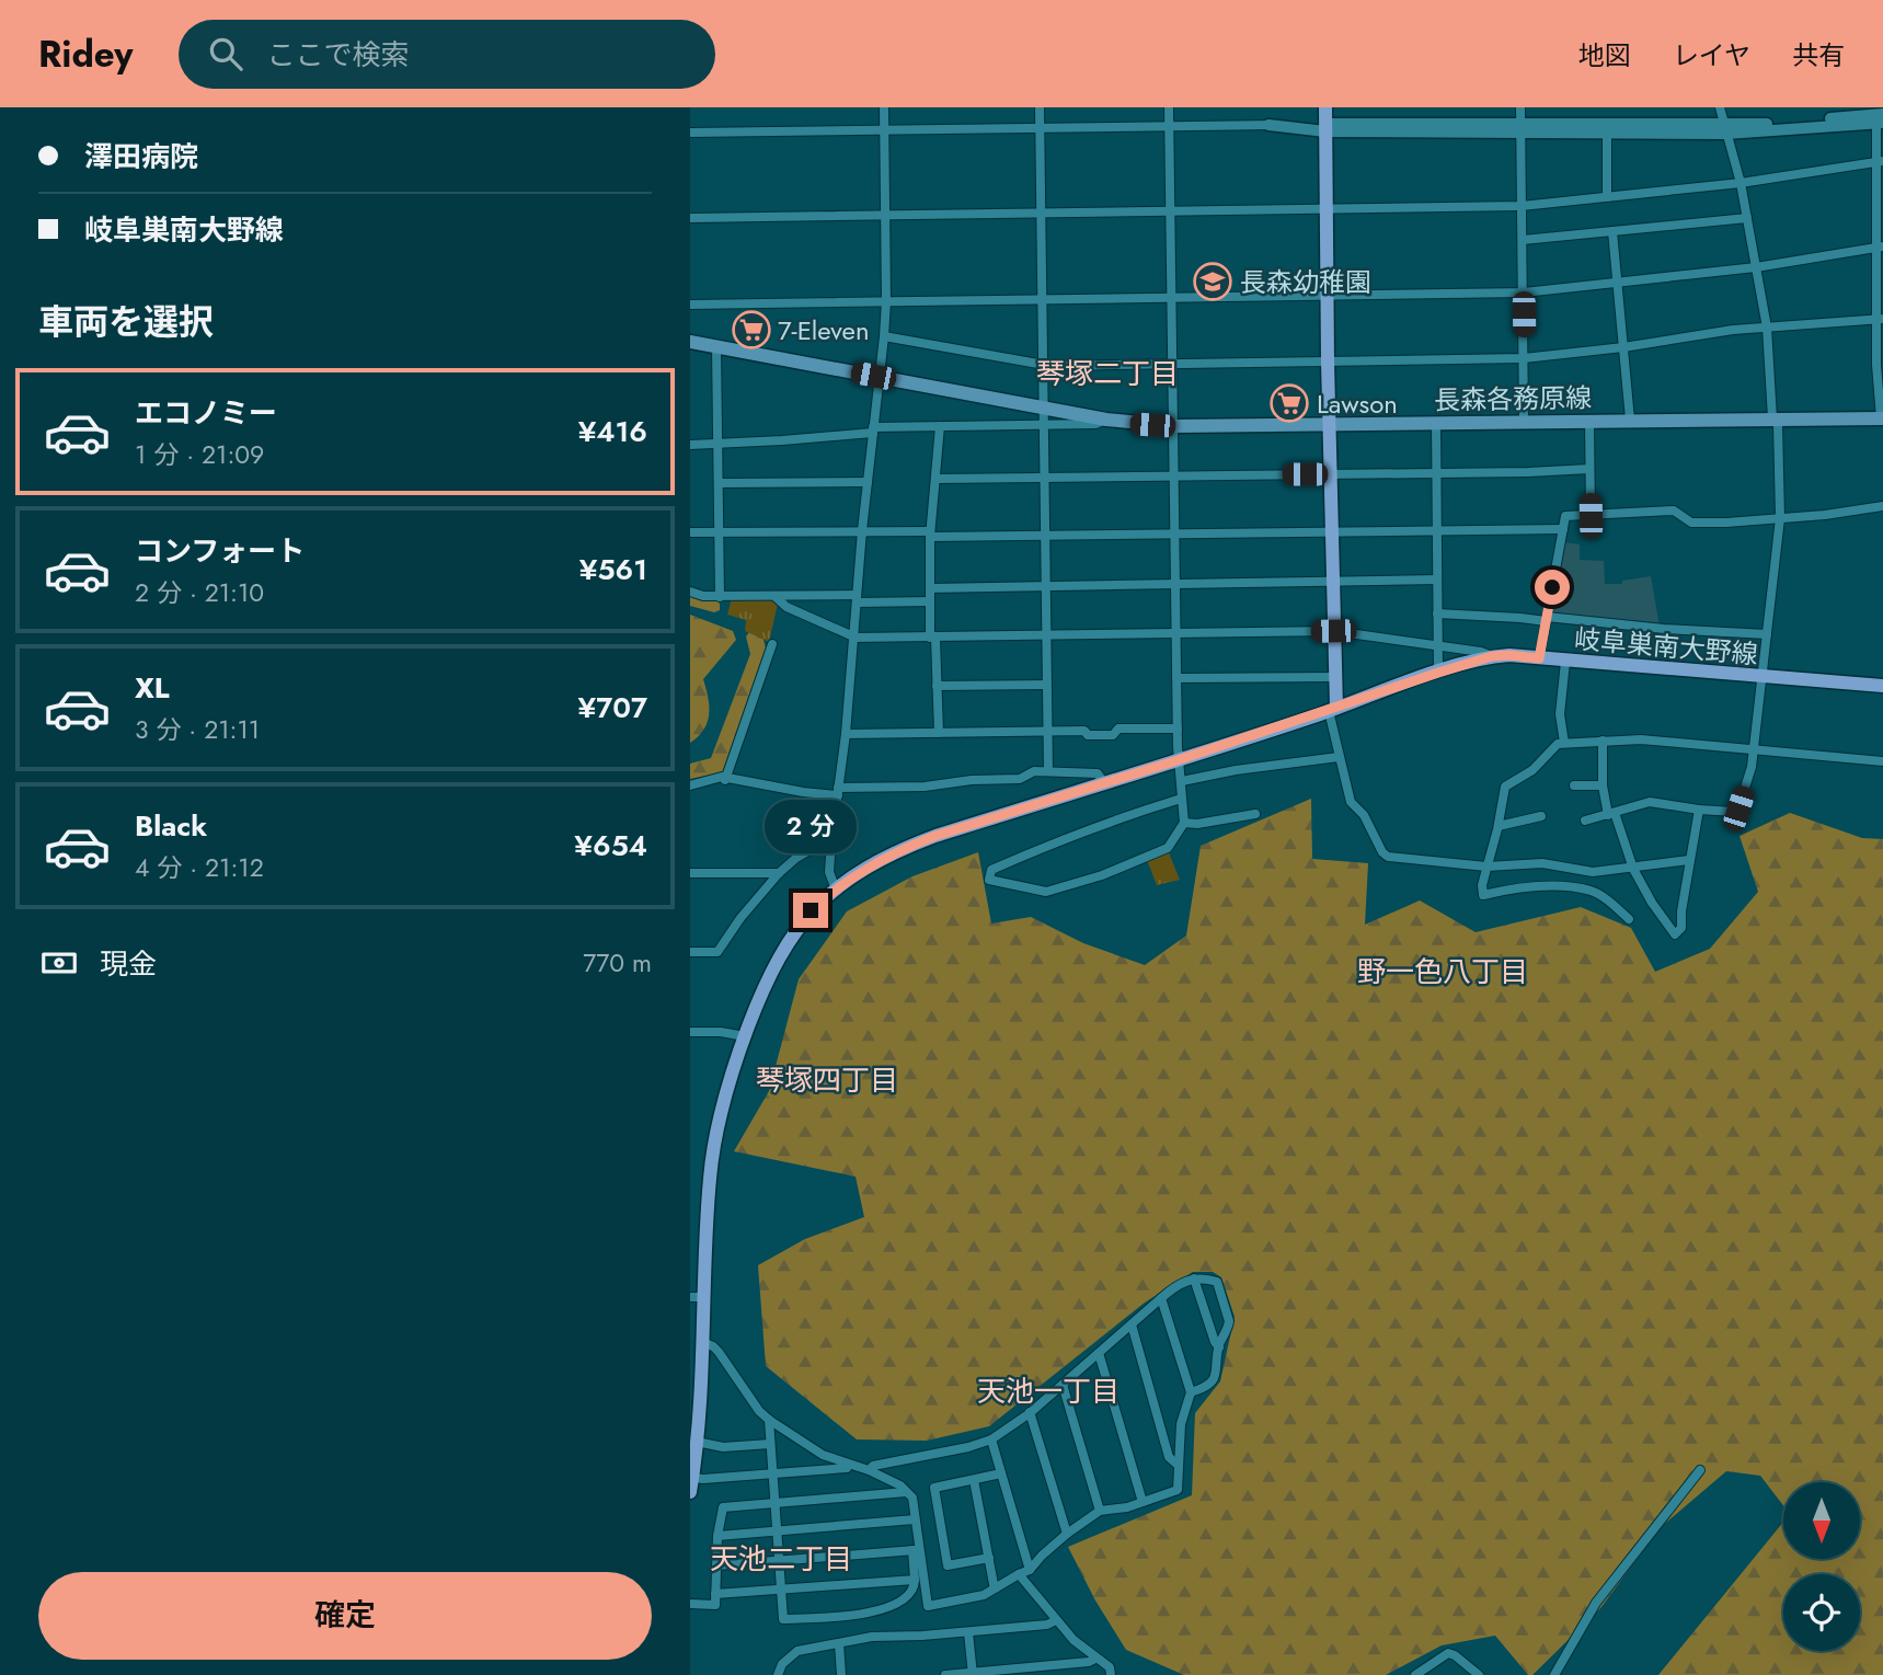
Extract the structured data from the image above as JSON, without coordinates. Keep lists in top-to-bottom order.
{
  "streets": {
    "main road": ["長森各務原線", "岐阜巣南大野線"]
  },
  "districts": [
    "琴塚二丁目",
    "野一色八丁目",
    "琴塚四丁目",
    "天池一丁目",
    "天池二丁目"
  ],
  "places": {
    "school or university": ["長森幼稚園"],
    "supermarket": ["7-Eleven", "Lawson"]
  },
  "north": "bottom",
  "page": {
    "header": "Ridey",
    "search": "ここで検索",
    "nav": ["地図", "レイヤ", "共有"],
    "banner": ["澤田病院", "岐阜巣南大野線"],
    "heading": "車両を選択",
    "list": [
      {
        "name": "エコノミー",
        "note": "1 分 · 21:09",
        "value": "¥416"
      },
      {
        "name": "コンフォート",
        "note": "2 分 · 21:10",
        "value": "¥561"
      },
      {
        "name": "XL",
        "note": "3 分 · 21:11",
        "value": "¥707"
      },
      {
        "name": "Black",
        "note": "4 分 · 21:12",
        "value": "¥654"
      }
    ],
    "bubble": "2 分",
    "pay": ["現金", "770 m"],
    "buttons": "確定"
  }
}
